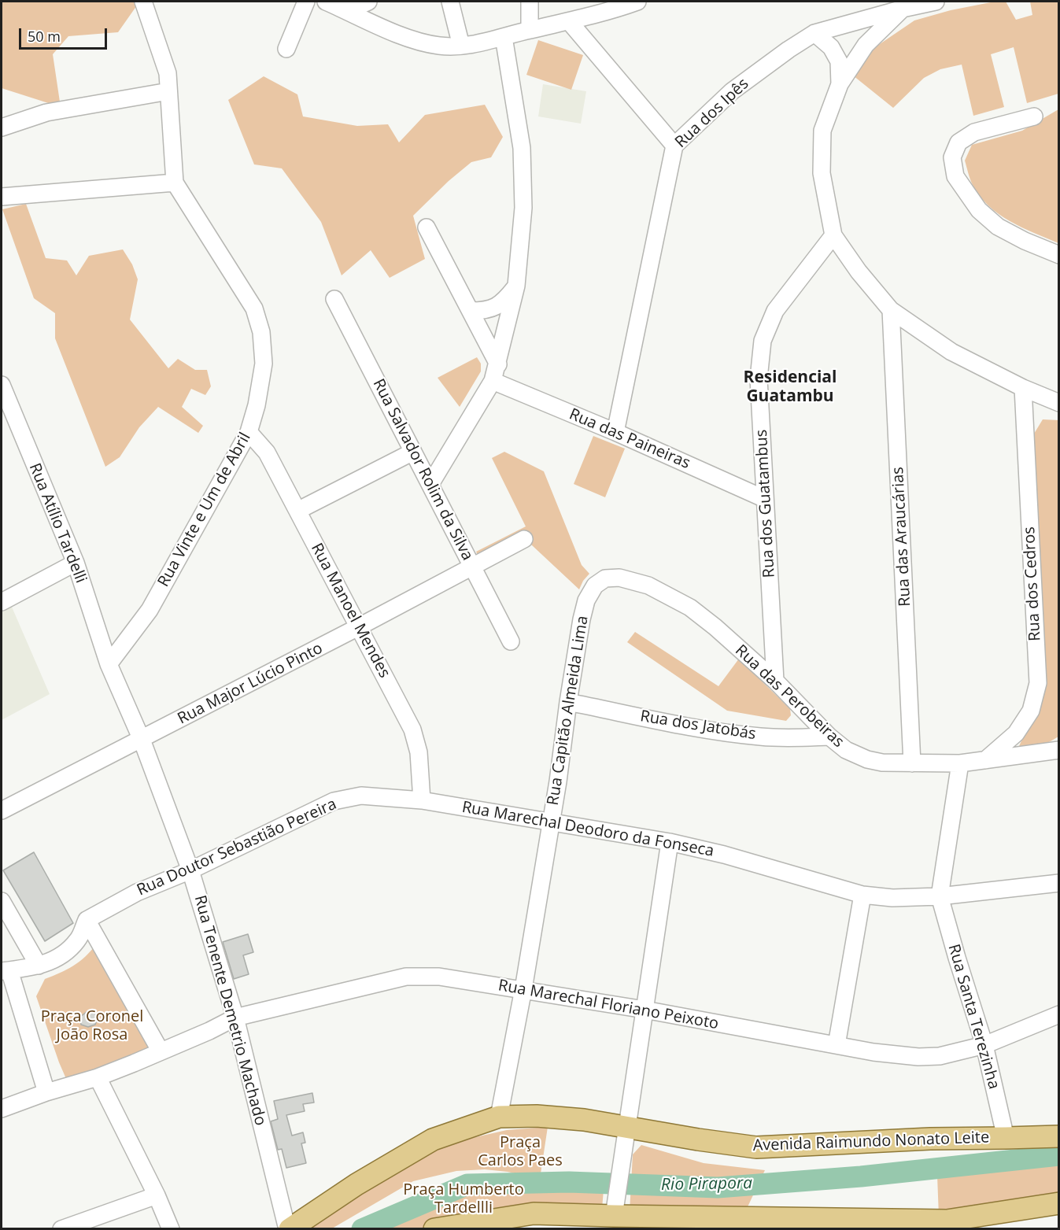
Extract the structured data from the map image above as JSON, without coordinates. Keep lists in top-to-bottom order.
{
  "streets": {
    "main road": ["Avenida Raimundo Nonato Leite"],
    "street": [
      "Rua dos Ipês",
      "Rua das Paineiras",
      "Rua Salvador Rolim da Silva",
      "Rua dos Guatambus",
      "Rua Vinte e Um de Abril",
      "Rua Atílio Tardelli",
      "Rua das Araucárias",
      "Rua dos Cedros",
      "Rua Manoel Mendes",
      "Rua Major Lúcio Pinto",
      "Rua das Perobeiras",
      "Rua Capitão Almeida Lima",
      "Rua dos Jatobás",
      "Rua Marechal Deodoro da Fonseca",
      "Rua Doutor Sebastião Pereira",
      "Rua Marechal Floriano Peixoto",
      "Rua Tenente Demetrio Machado",
      "Rua Santa Terezinha"
    ]
  },
  "crossings": [
    ["Rua dos Ipês", "Rua das Paineiras"],
    ["Rua das Paineiras", "Rua dos Guatambus"],
    ["Rua Salvador Rolim da Silva", "Rua Major Lúcio Pinto"],
    ["Rua dos Guatambus", "Rua das Perobeiras"],
    ["Rua Vinte e Um de Abril", "Rua Atílio Tardelli"],
    ["Rua Vinte e Um de Abril", "Rua Manoel Mendes"],
    ["Rua Vinte e Um de Abril", "Rua Tenente Demetrio Machado"],
    ["Rua Atílio Tardelli", "Rua Tenente Demetrio Machado"],
    ["Rua das Araucárias", "Rua das Perobeiras"],
    ["Rua dos Cedros", "Rua das Perobeiras"],
    ["Rua Manoel Mendes", "Rua Major Lúcio Pinto"],
    ["Rua Manoel Mendes", "Rua Marechal Deodoro da Fonseca"],
    ["Rua Manoel Mendes", "Rua Doutor Sebastião Pereira"],
    ["Rua Major Lúcio Pinto", "Rua Tenente Demetrio Machado"],
    ["Rua das Perobeiras", "Rua Capitão Almeida Lima"],
    ["Rua das Perobeiras", "Rua dos Jatobás"],
    ["Rua Capitão Almeida Lima", "Rua dos Jatobás"],
    ["Rua Capitão Almeida Lima", "Rua Marechal Deodoro da Fonseca"],
    ["Rua Capitão Almeida Lima", "Rua Marechal Floriano Peixoto"],
    ["Rua Capitão Almeida Lima", "Avenida Raimundo Nonato Leite"],
    ["Rua Marechal Deodoro da Fonseca", "Rua Doutor Sebastião Pereira"],
    ["Rua Marechal Deodoro da Fonseca", "Rua Santa Terezinha"],
    ["Rua Doutor Sebastião Pereira", "Rua Tenente Demetrio Machado"],
    ["Rua Marechal Floriano Peixoto", "Rua Tenente Demetrio Machado"],
    ["Rua Marechal Floriano Peixoto", "Rua Santa Terezinha"],
    ["Rua Tenente Demetrio Machado", "Avenida Raimundo Nonato Leite"],
    ["Rua Santa Terezinha", "Avenida Raimundo Nonato Leite"]
  ],
  "districts": ["Residencial Guatambu"],
  "water": ["Rio Pirapora"],
  "parks": ["Praça Coronel João Rosa", "Praça Carlos Paes", "Praça Humberto Tardellli"],
  "scale_bar": "50 m"
}
